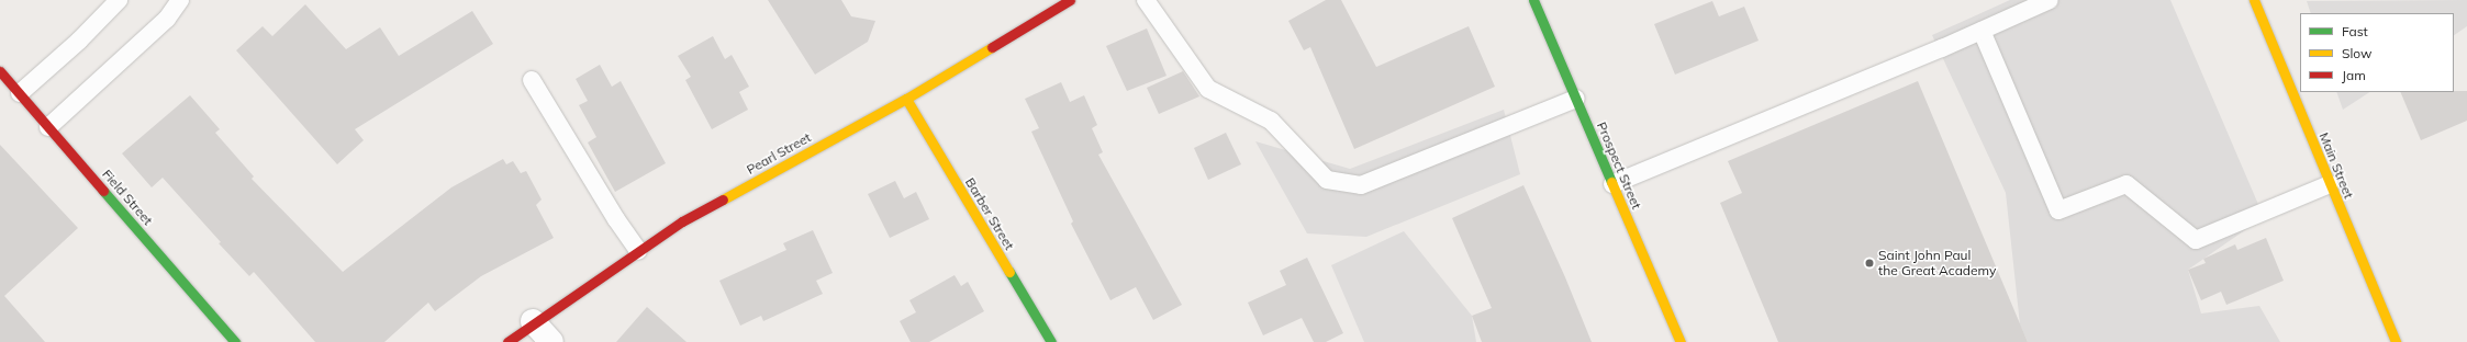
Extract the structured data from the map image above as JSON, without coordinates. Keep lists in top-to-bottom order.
{
  "streets": {
    "street": [
      "Pearl Street",
      "Prospect Street",
      "Main Street",
      "Field Street",
      "Barber Street"
    ]
  },
  "crossings": [
    ["Pearl Street", "Barber Street"]
  ],
  "places": ["Saint John Paul the Great Academy"],
  "legend": ["Fast", "Slow", "Jam"]
}
